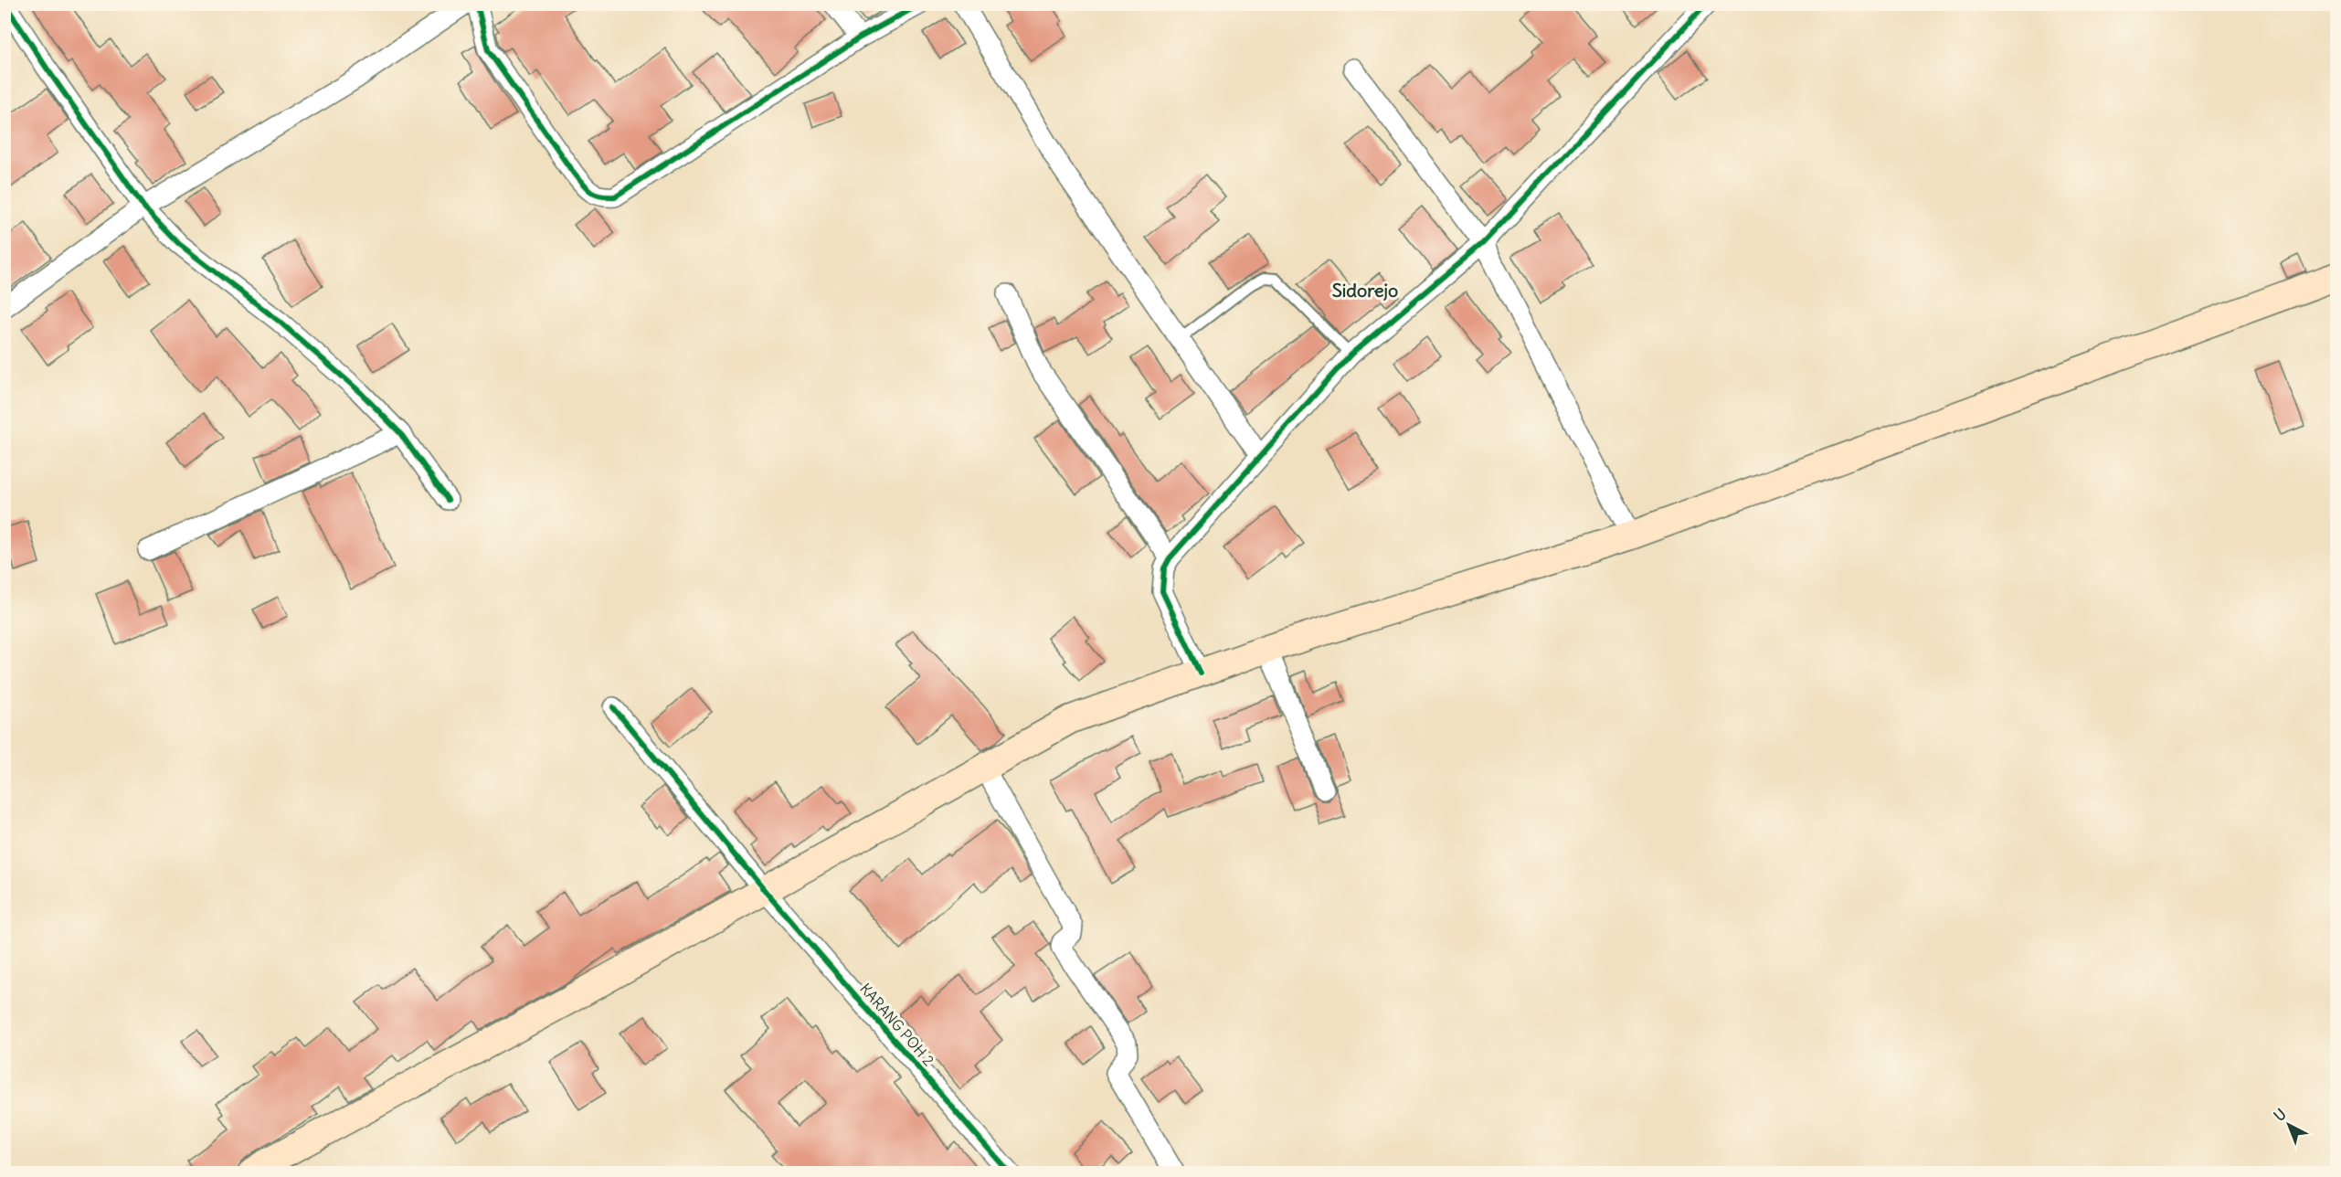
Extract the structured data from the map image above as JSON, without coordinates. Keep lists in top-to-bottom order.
{
  "streets": {
    "street": ["KARANG POH 2"]
  },
  "districts": ["Sidorejo"],
  "north": "top left"
}
